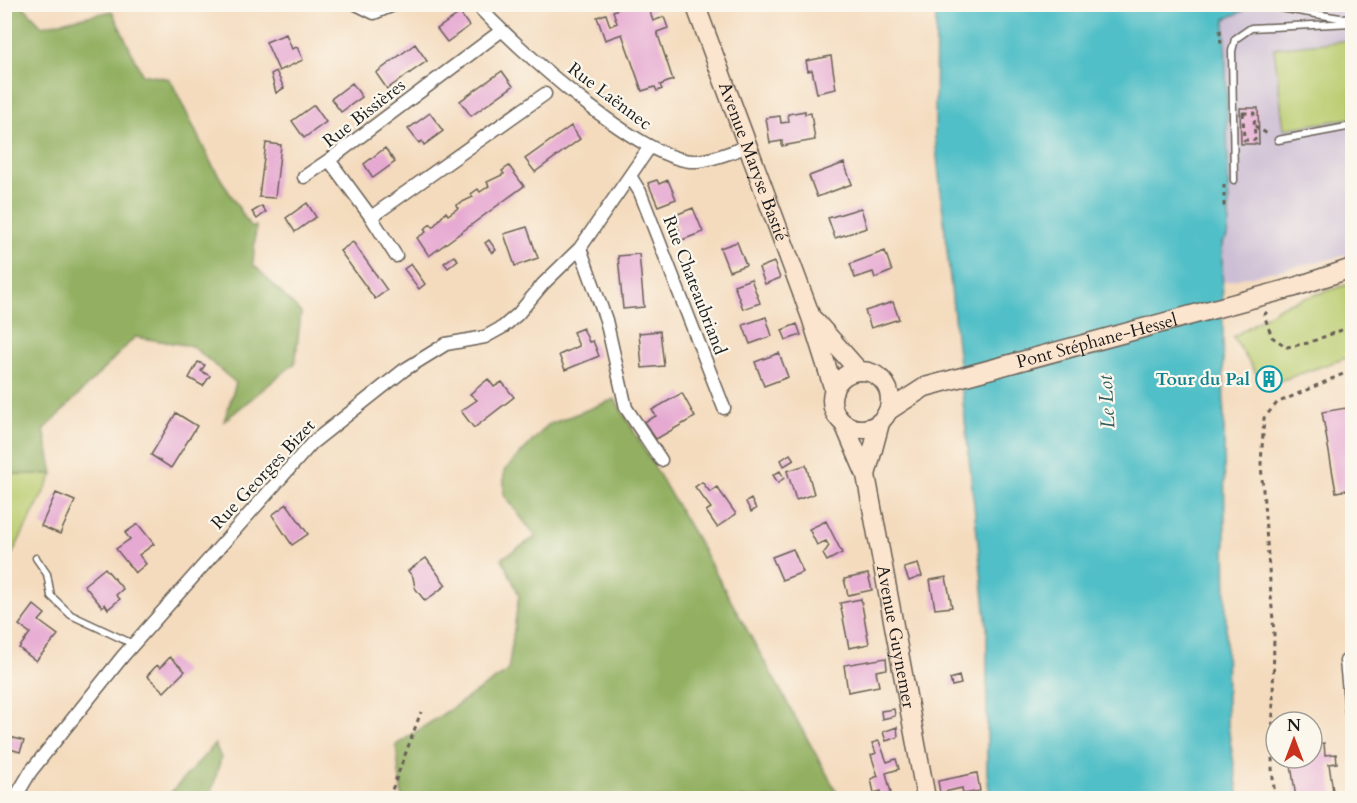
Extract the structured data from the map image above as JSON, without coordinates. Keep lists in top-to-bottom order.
{
  "streets": {
    "street": [
      "Rue Laënnec",
      "Rue Bissières",
      "Avenue Maryse Bastié",
      "Rue Chateaubriand",
      "Pont Stéphane-Hessel",
      "Rue Georges Bizet",
      "Avenue Guynemer"
    ]
  },
  "crossings": [
    ["Rue Laënnec", "Rue Bissières"],
    ["Rue Laënnec", "Avenue Maryse Bastié"],
    ["Rue Laënnec", "Rue Georges Bizet"],
    ["Avenue Maryse Bastié", "Pont Stéphane-Hessel"],
    ["Avenue Maryse Bastié", "Avenue Guynemer"],
    ["Rue Chateaubriand", "Rue Georges Bizet"],
    ["Pont Stéphane-Hessel", "Avenue Guynemer"]
  ],
  "water": ["Le Lot"],
  "places": {
    "building": ["Tour du Pal"]
  },
  "north": "top"
}
